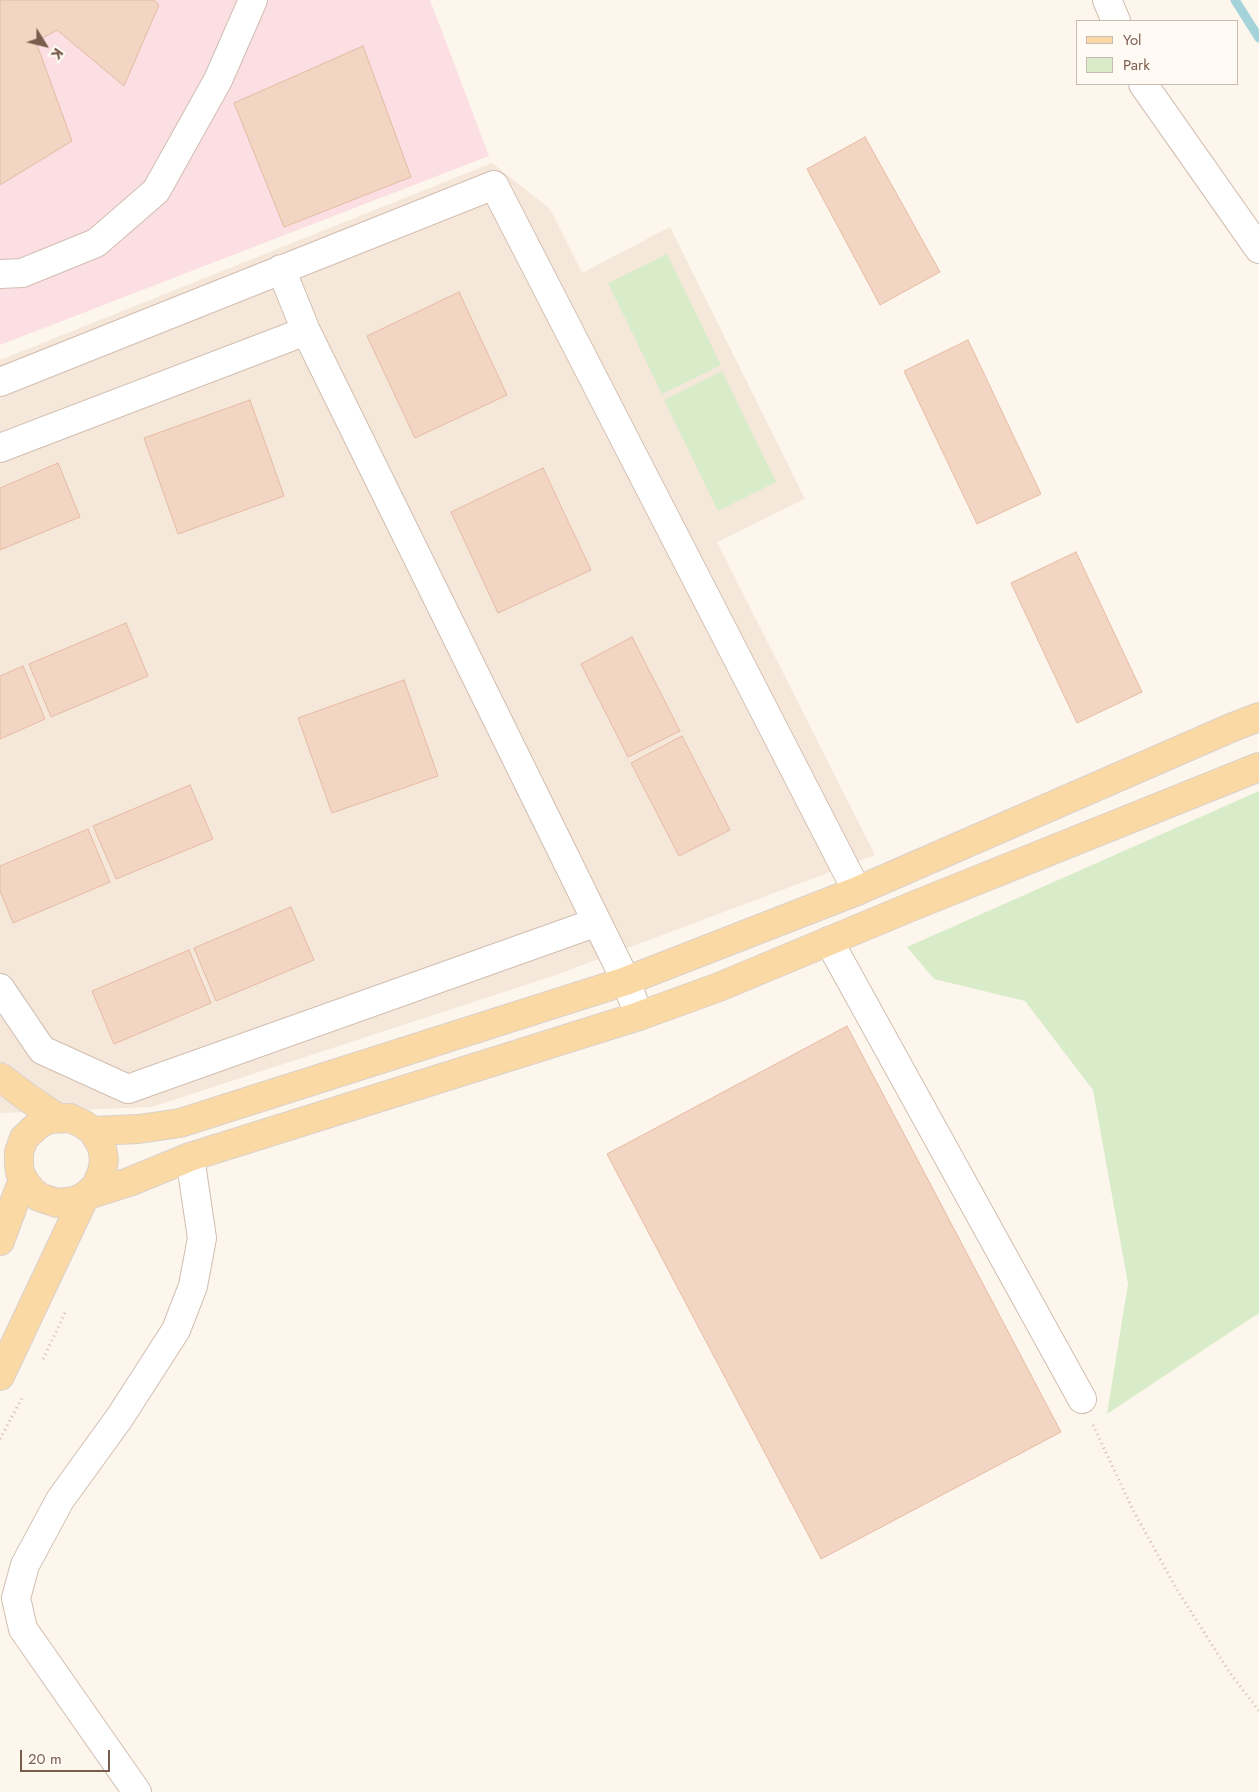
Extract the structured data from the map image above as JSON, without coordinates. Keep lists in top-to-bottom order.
{
  "legend": ["Yol", "Park"],
  "scale_bar": "20 m",
  "north": "bottom right"
}
